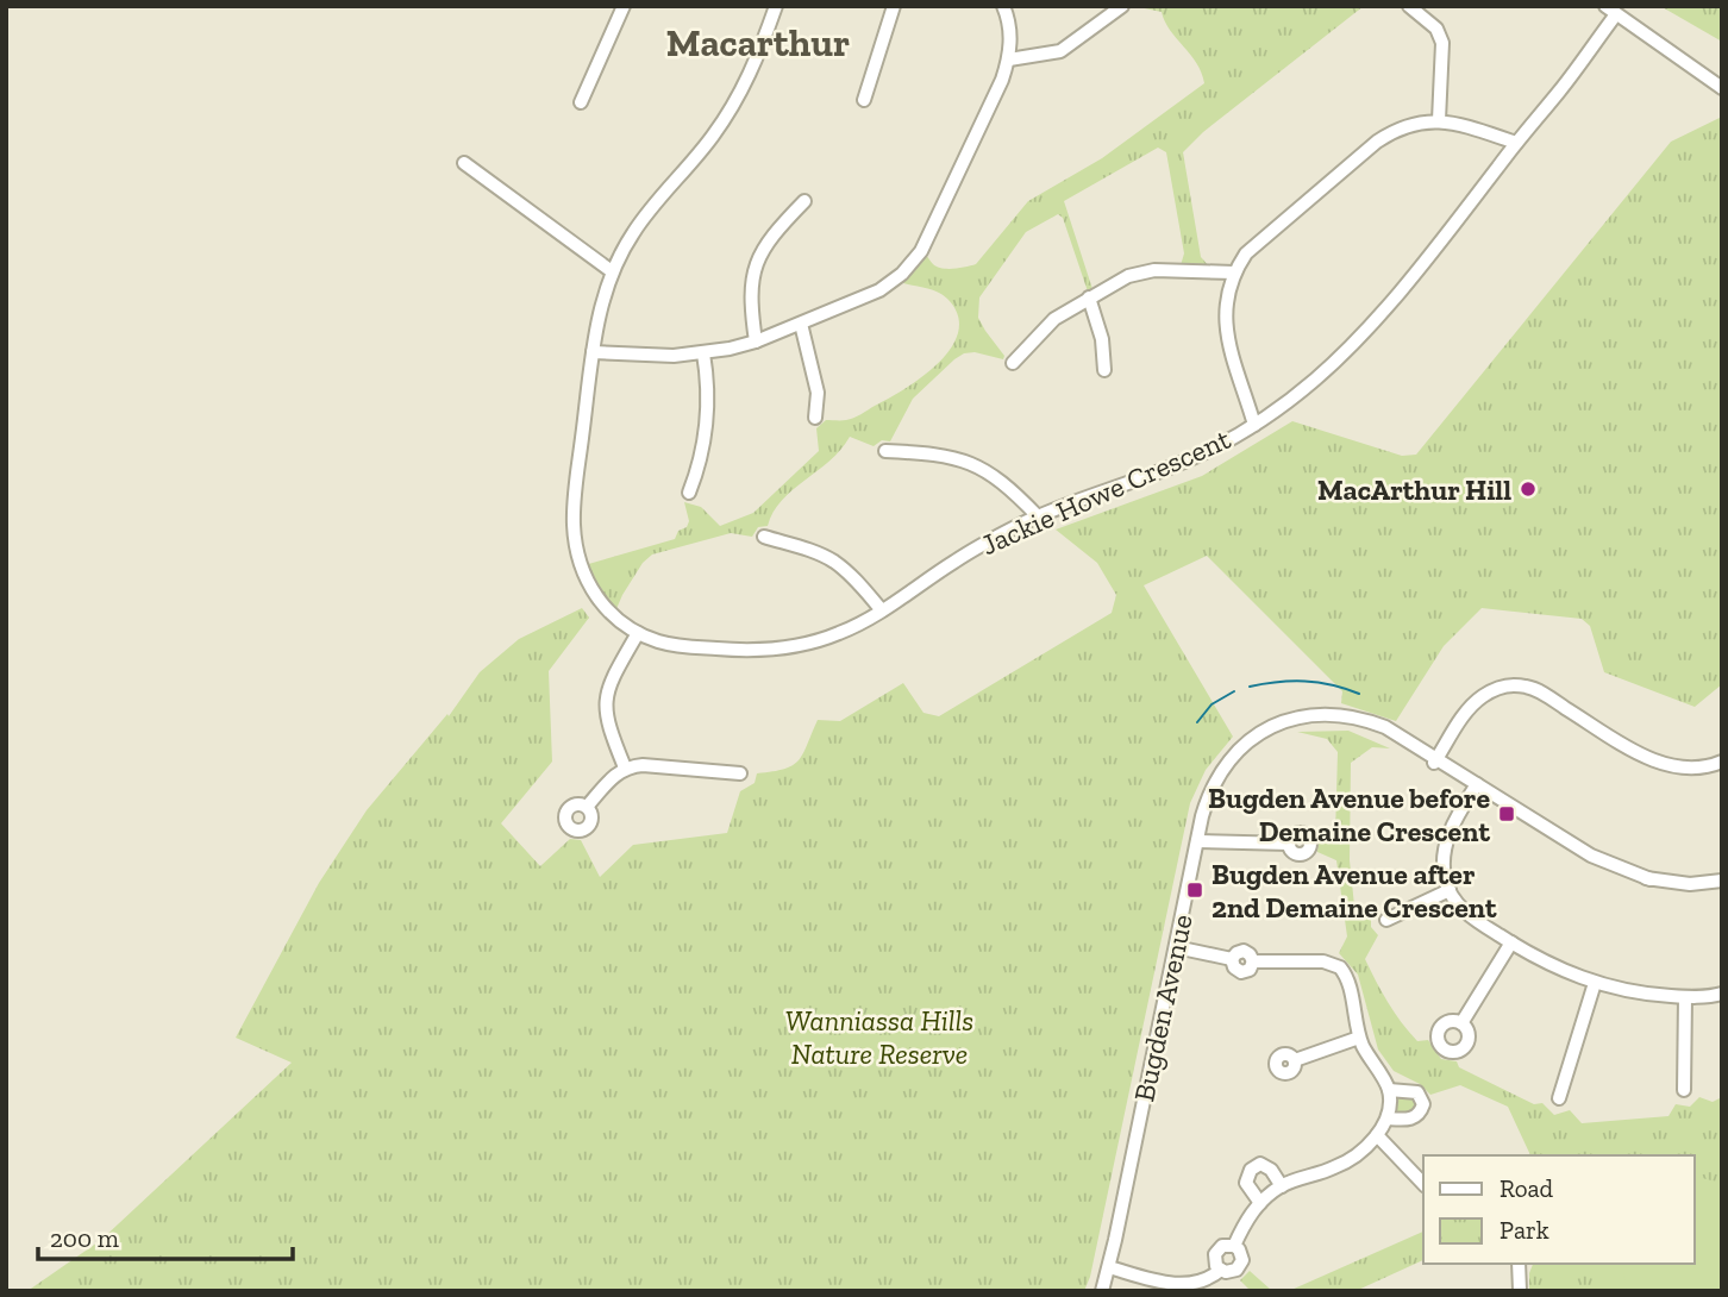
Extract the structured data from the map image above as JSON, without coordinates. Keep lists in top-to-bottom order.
{
  "streets": {
    "street": ["Jackie Howe Crescent", "Bugden Avenue"]
  },
  "districts": ["Macarthur"],
  "parks": ["Wanniassa Hills Nature Reserve"],
  "places": {
    "other": ["MacArthur Hill"],
    "transit": ["Bugden Avenue before Demaine Crescent", "Bugden Avenue after 2nd Demaine Crescent"]
  },
  "legend": ["Road", "Park"],
  "scale_bar": "200 m"
}
